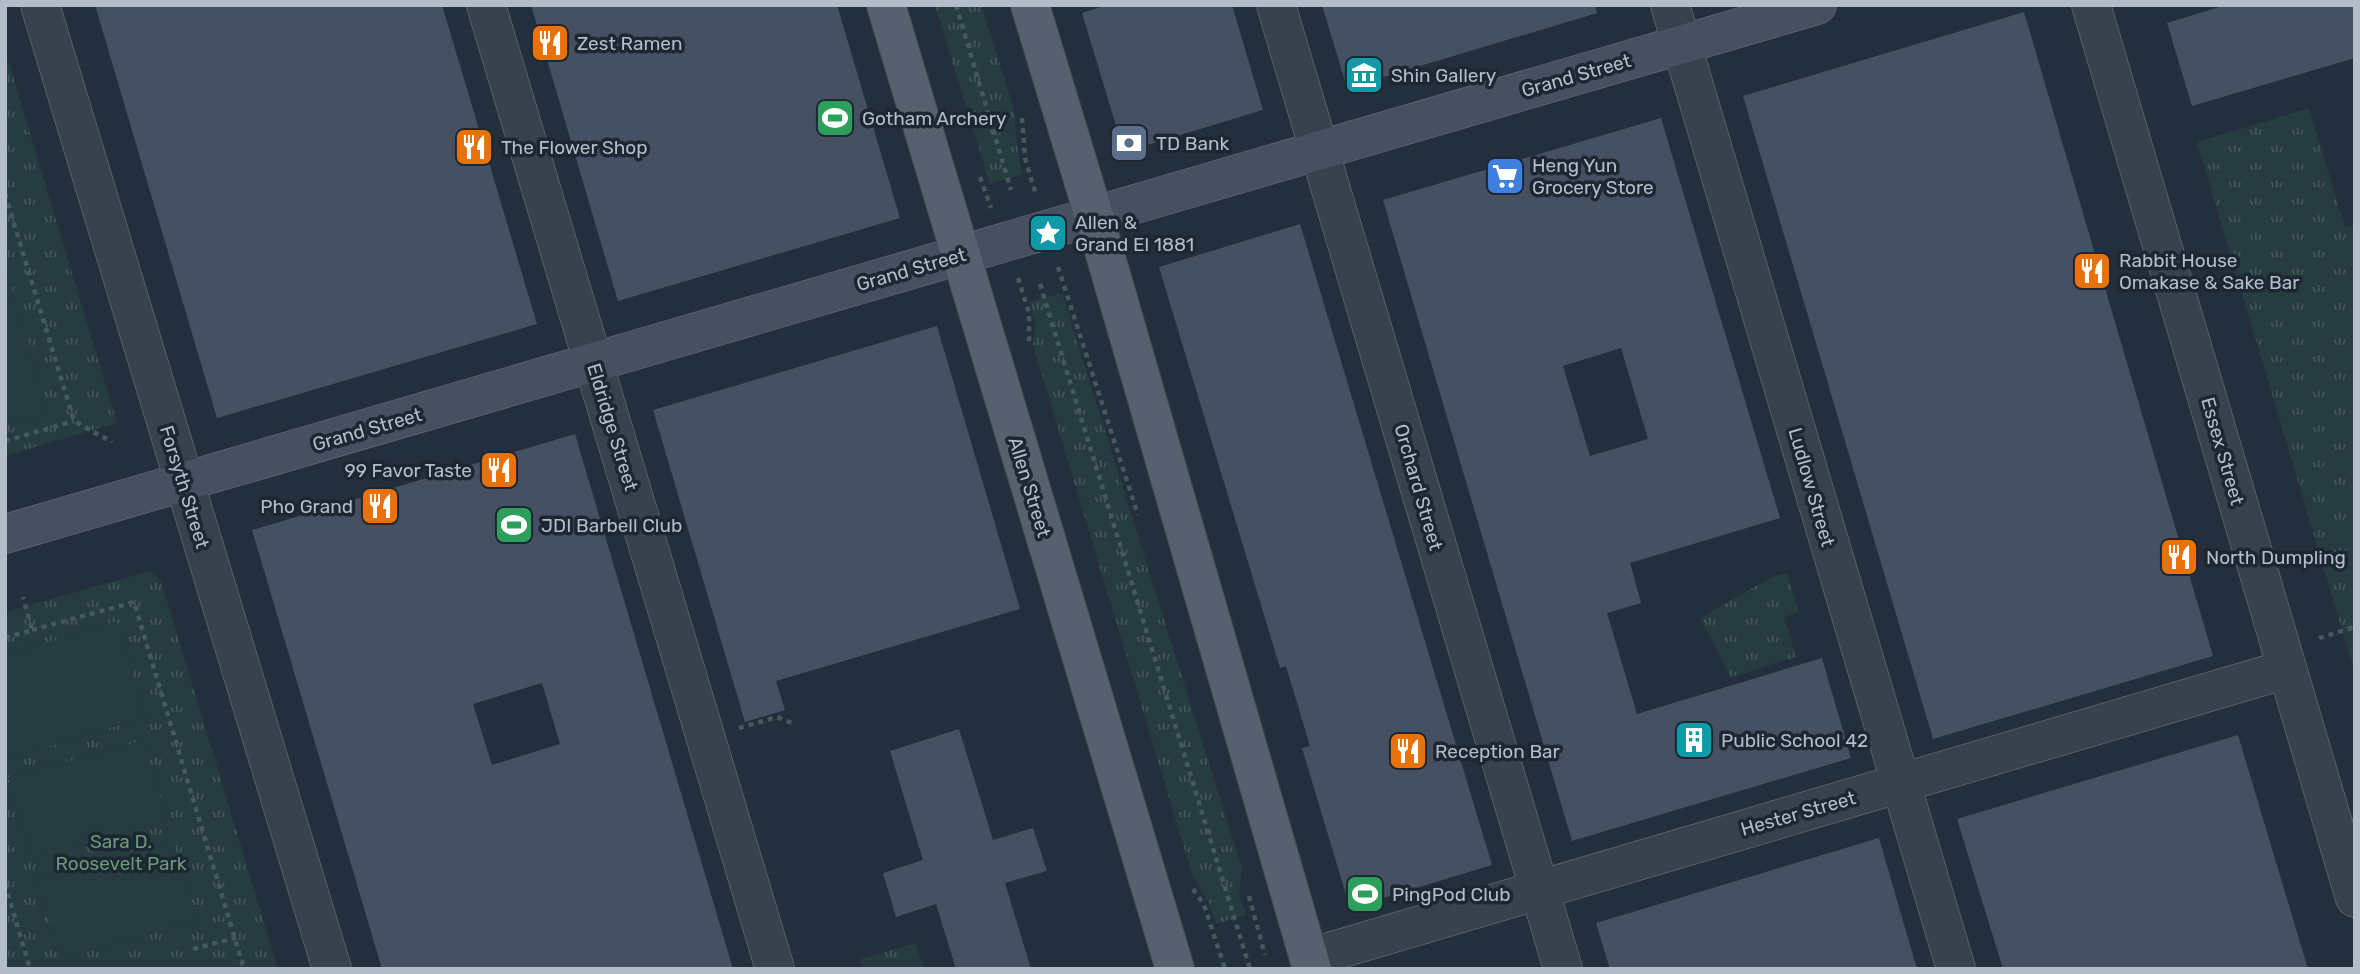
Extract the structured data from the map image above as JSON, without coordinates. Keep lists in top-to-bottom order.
{
  "streets": {
    "main road": ["Grand Street", "Allen Street"],
    "street": [
      "Eldridge Street",
      "Essex Street",
      "Forsyth Street",
      "Orchard Street",
      "Ludlow Street",
      "Hester Street"
    ]
  },
  "crossings": [
    ["Grand Street", "Eldridge Street"],
    ["Grand Street", "Forsyth Street"],
    ["Grand Street", "Allen Street"],
    ["Grand Street", "Orchard Street"],
    ["Grand Street", "Ludlow Street"],
    ["Essex Street", "Hester Street"],
    ["Orchard Street", "Hester Street"],
    ["Ludlow Street", "Hester Street"]
  ],
  "parks": ["Sara D. Roosevelt Park"],
  "places": {
    "restaurant": [
      "Zest Ramen",
      "The Flower Shop",
      "Rabbit House Omakase & Sake Bar",
      "99 Favor Taste",
      "Pho Grand",
      "North Dumpling",
      "Reception Bar"
    ],
    "museum": ["Shin Gallery"],
    "sports": ["Gotham Archery", "JDI Barbell Club", "PingPod Club"],
    "bank": ["TD Bank"],
    "supermarket": ["Heng Yun Grocery Store"],
    "place": ["Allen & Grand El 1881"],
    "building": ["Public School 42"]
  }
}
